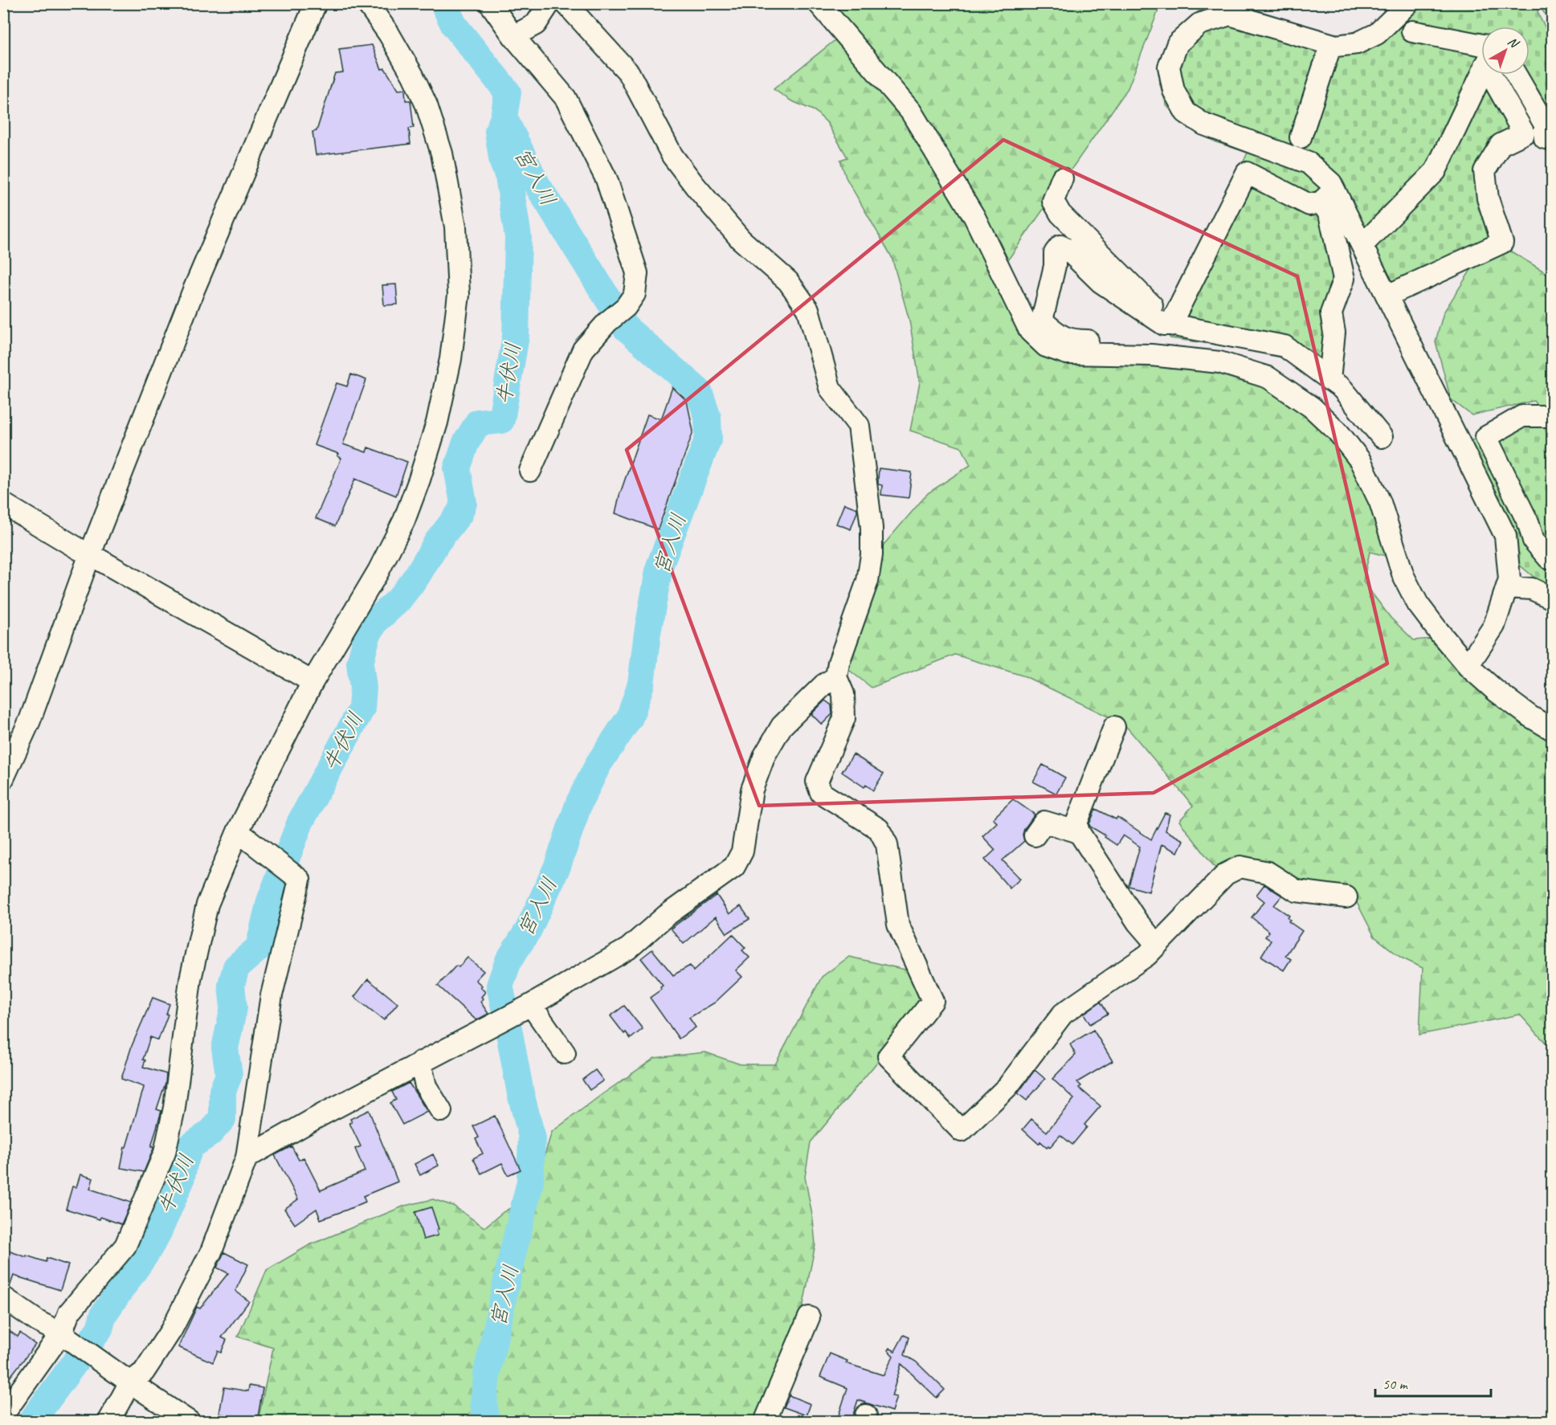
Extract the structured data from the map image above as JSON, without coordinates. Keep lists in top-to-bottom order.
{
  "water": ["宮入川", "牛伏川"],
  "scale_bar": "50 m",
  "north": "top right"
}
